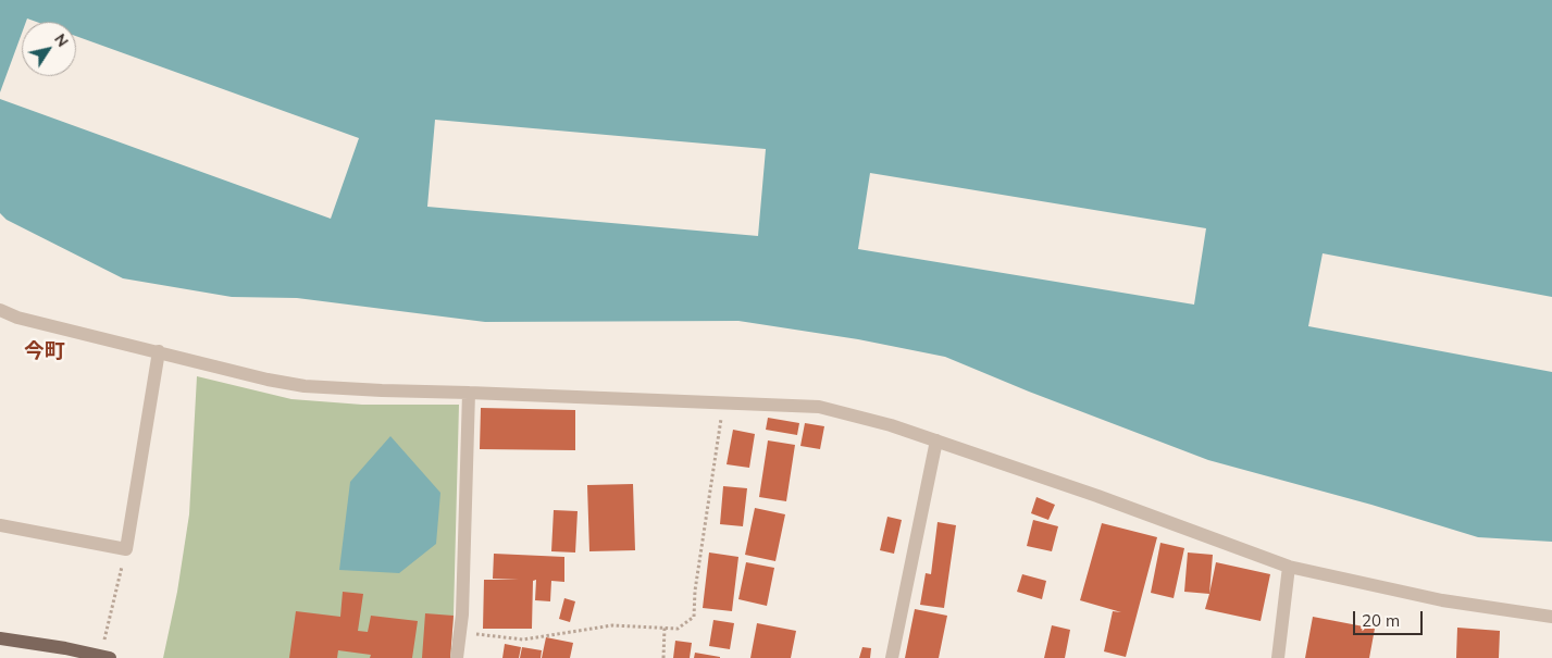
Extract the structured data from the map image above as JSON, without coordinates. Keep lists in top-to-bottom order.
{
  "districts": ["今町"],
  "scale_bar": "20 m",
  "north": "top right"
}
